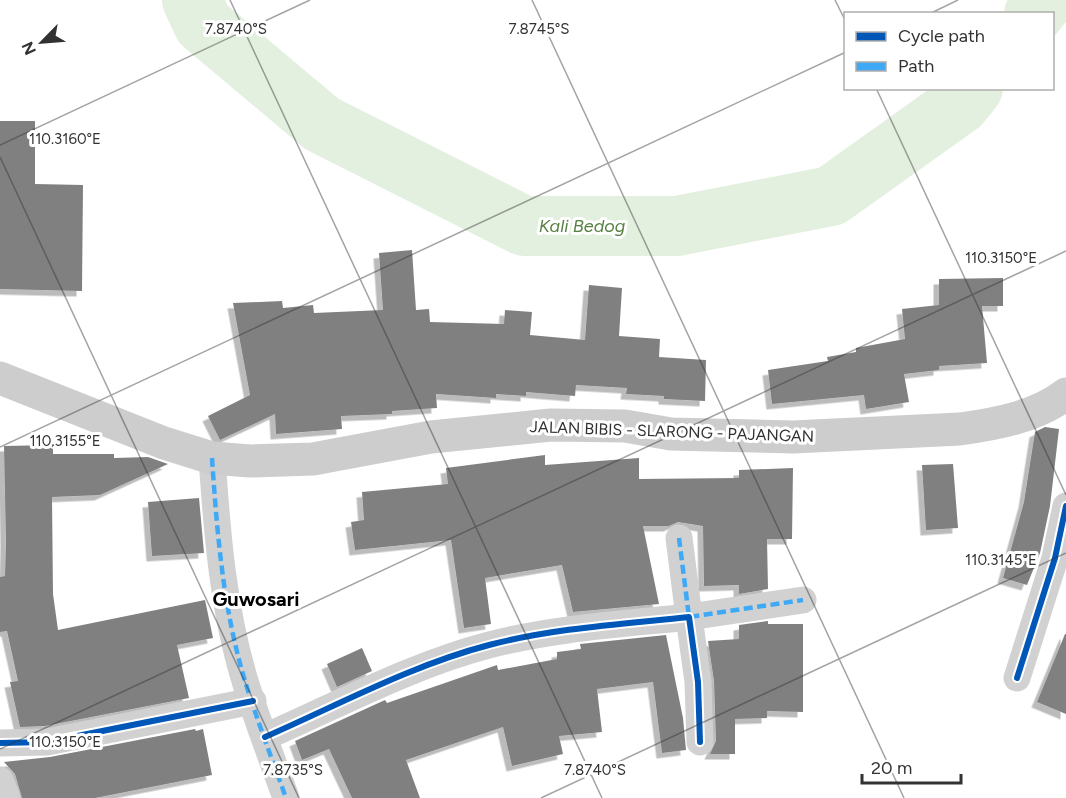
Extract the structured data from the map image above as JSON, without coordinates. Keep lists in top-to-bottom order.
{
  "streets": {
    "main road": ["JALAN BIBIS - SLARONG - PAJANGAN"]
  },
  "districts": ["Guwosari"],
  "water": ["Kali Bedog"],
  "legend": ["Cycle path", "Path"],
  "scale_bar": "20 m",
  "north": "bottom left",
  "coordinates": [
    "7.8740°S",
    "7.8745°S",
    "110.3160°E",
    "110.3150°E",
    "110.3155°E",
    "110.3145°E",
    "7.8735°S"
  ]
}
